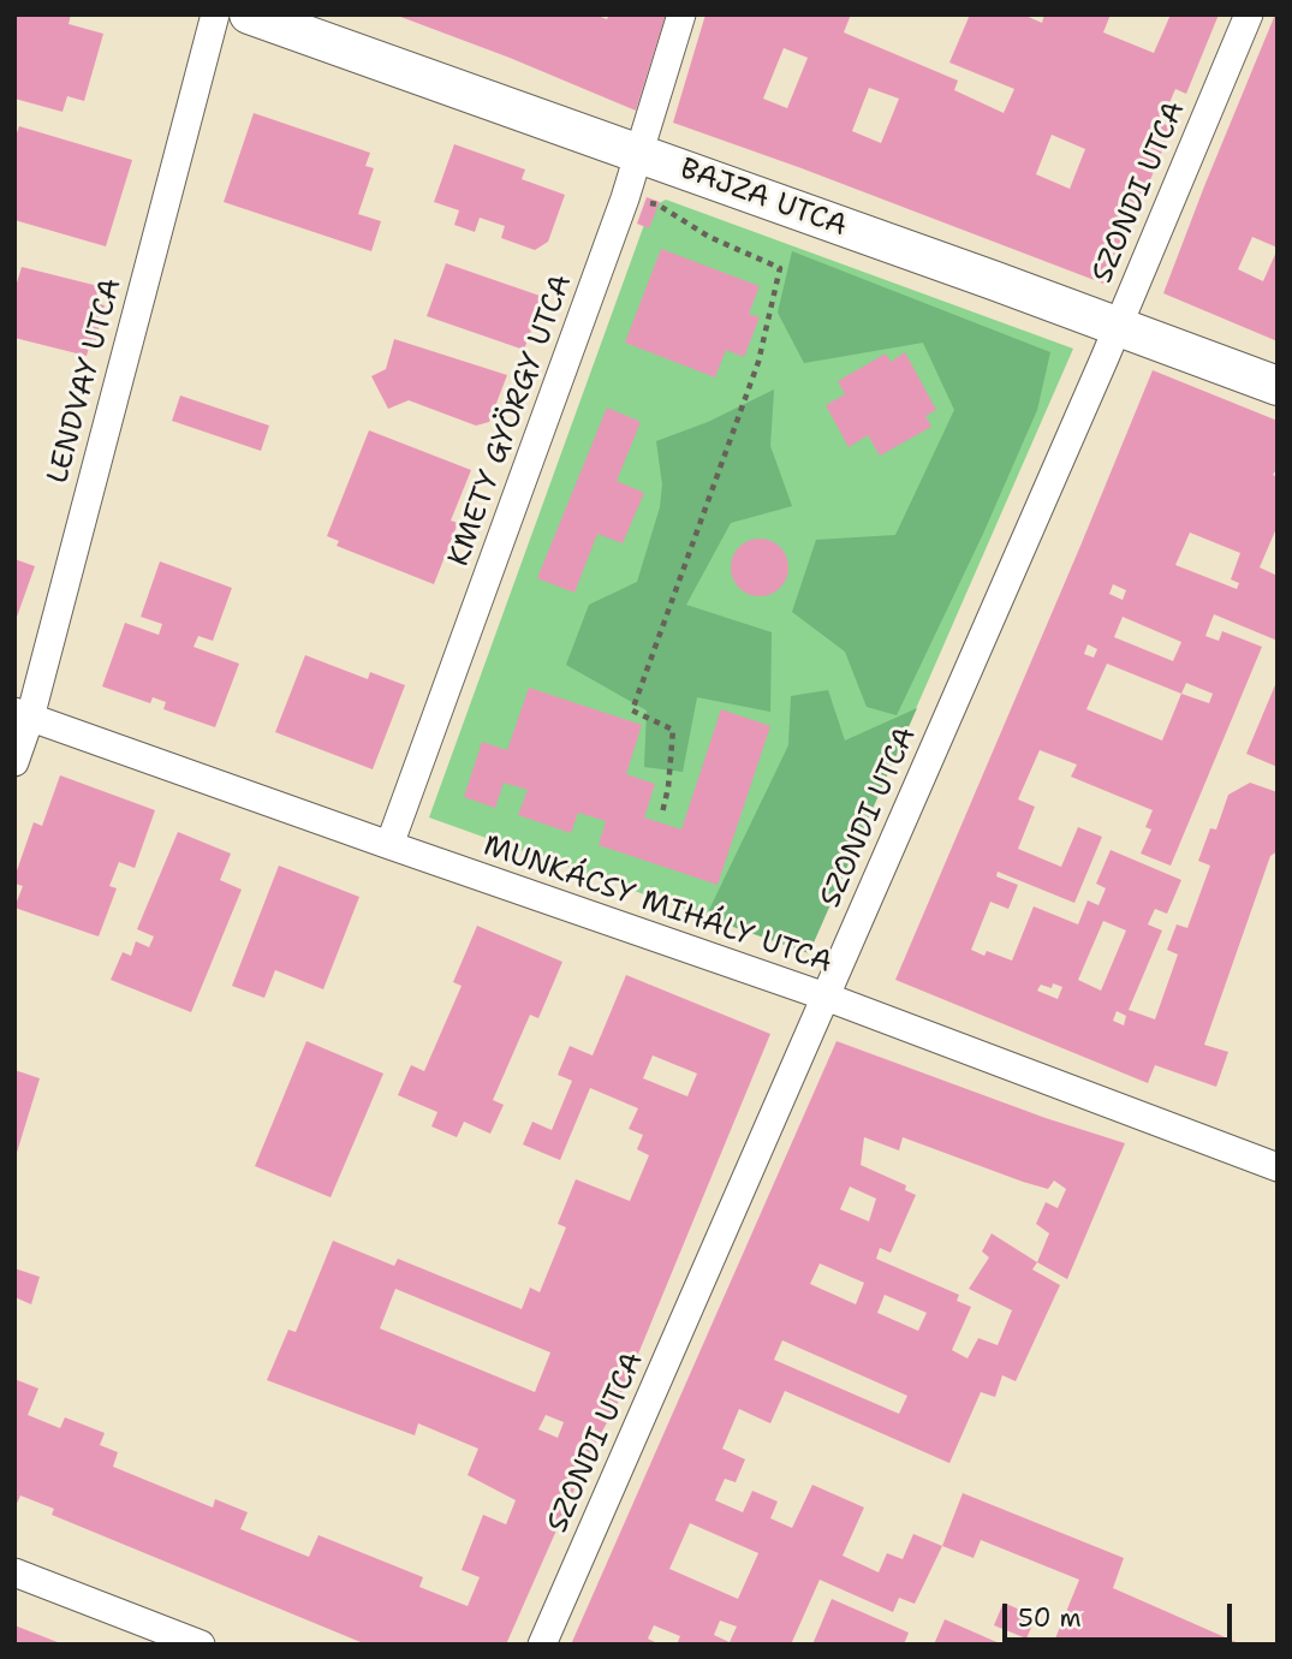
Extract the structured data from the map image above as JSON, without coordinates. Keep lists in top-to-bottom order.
{
  "streets": {
    "street": [
      "SZONDI UTCA",
      "BAJZA UTCA",
      "LENDVAY UTCA",
      "KMETY GYÖRGY UTCA",
      "MUNKÁCSY MIHÁLY UTCA"
    ]
  },
  "crossings": [
    ["SZONDI UTCA", "BAJZA UTCA"],
    ["SZONDI UTCA", "MUNKÁCSY MIHÁLY UTCA"],
    ["BAJZA UTCA", "KMETY GYÖRGY UTCA"],
    ["LENDVAY UTCA", "MUNKÁCSY MIHÁLY UTCA"],
    ["KMETY GYÖRGY UTCA", "MUNKÁCSY MIHÁLY UTCA"]
  ],
  "scale_bar": "50 m"
}
